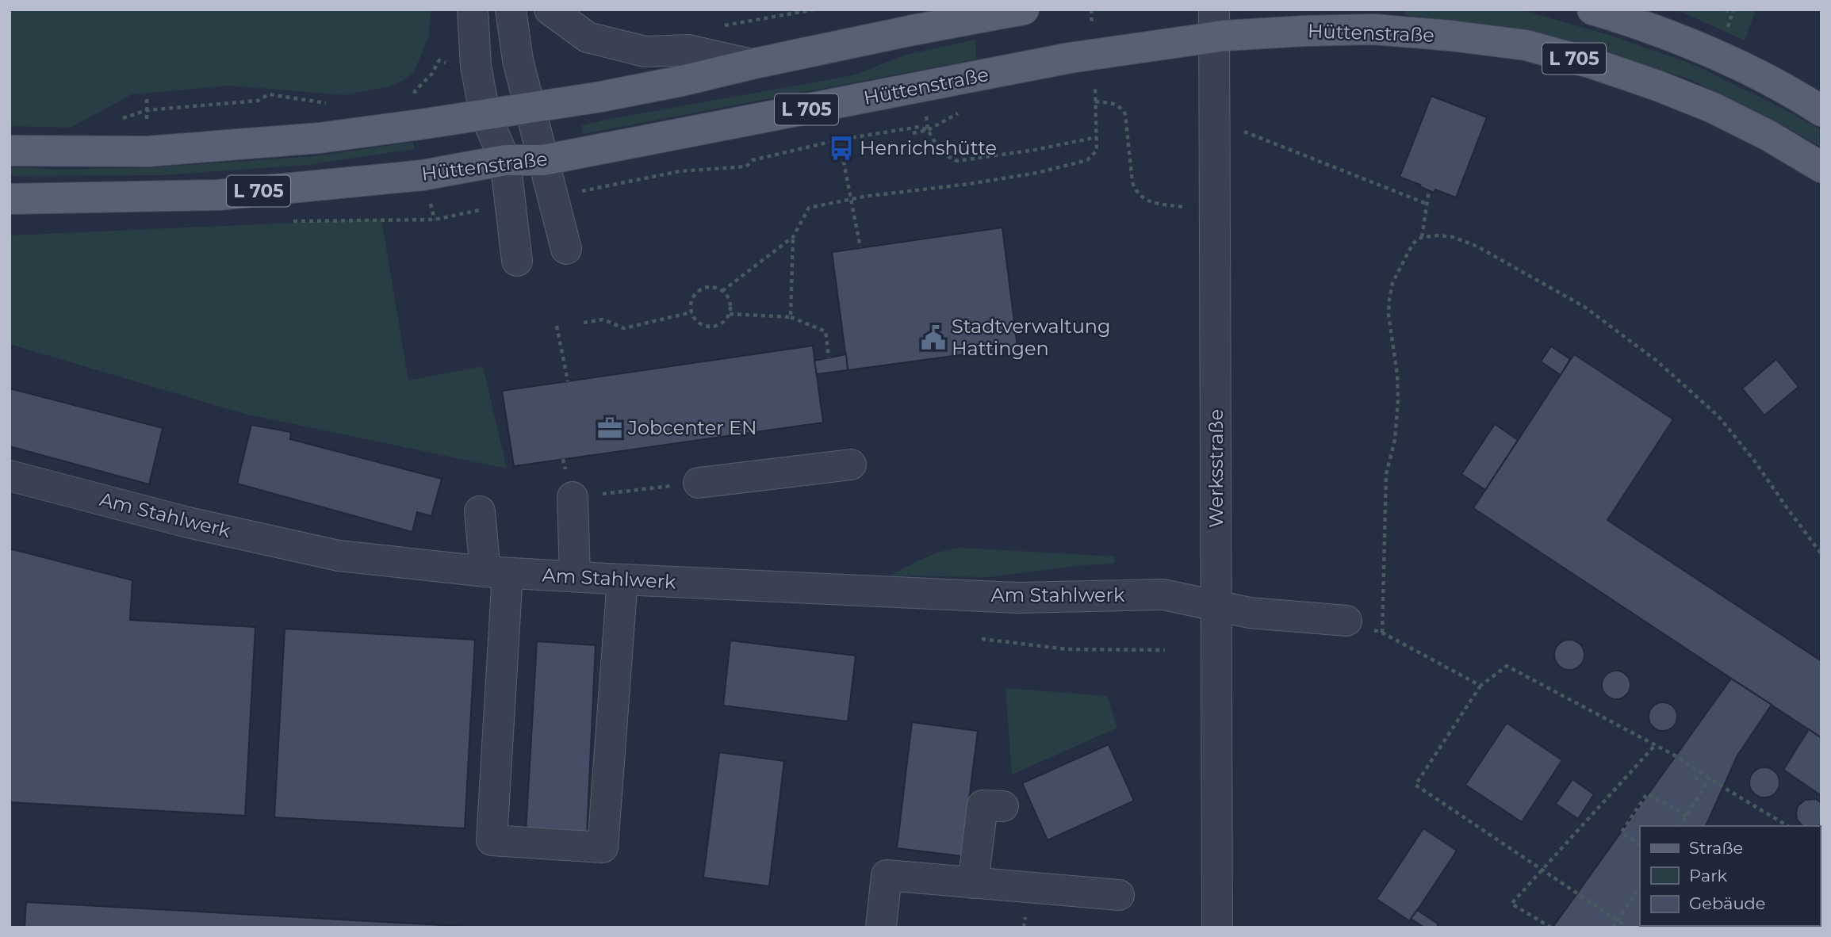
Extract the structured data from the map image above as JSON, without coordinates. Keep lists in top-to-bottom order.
{
  "streets": {
    "main road": ["Hüttenstraße", "L 705"],
    "street": ["Werksstraße", "Am Stahlwerk"]
  },
  "crossings": [
    ["Werksstraße", "Am Stahlwerk"]
  ],
  "places": {
    "bus stop": ["Henrichshütte"],
    "public building": ["Stadtverwaltung Hattingen"],
    "office": ["Jobcenter EN"]
  },
  "legend": ["Straße", "Park", "Gebäude"]
}
